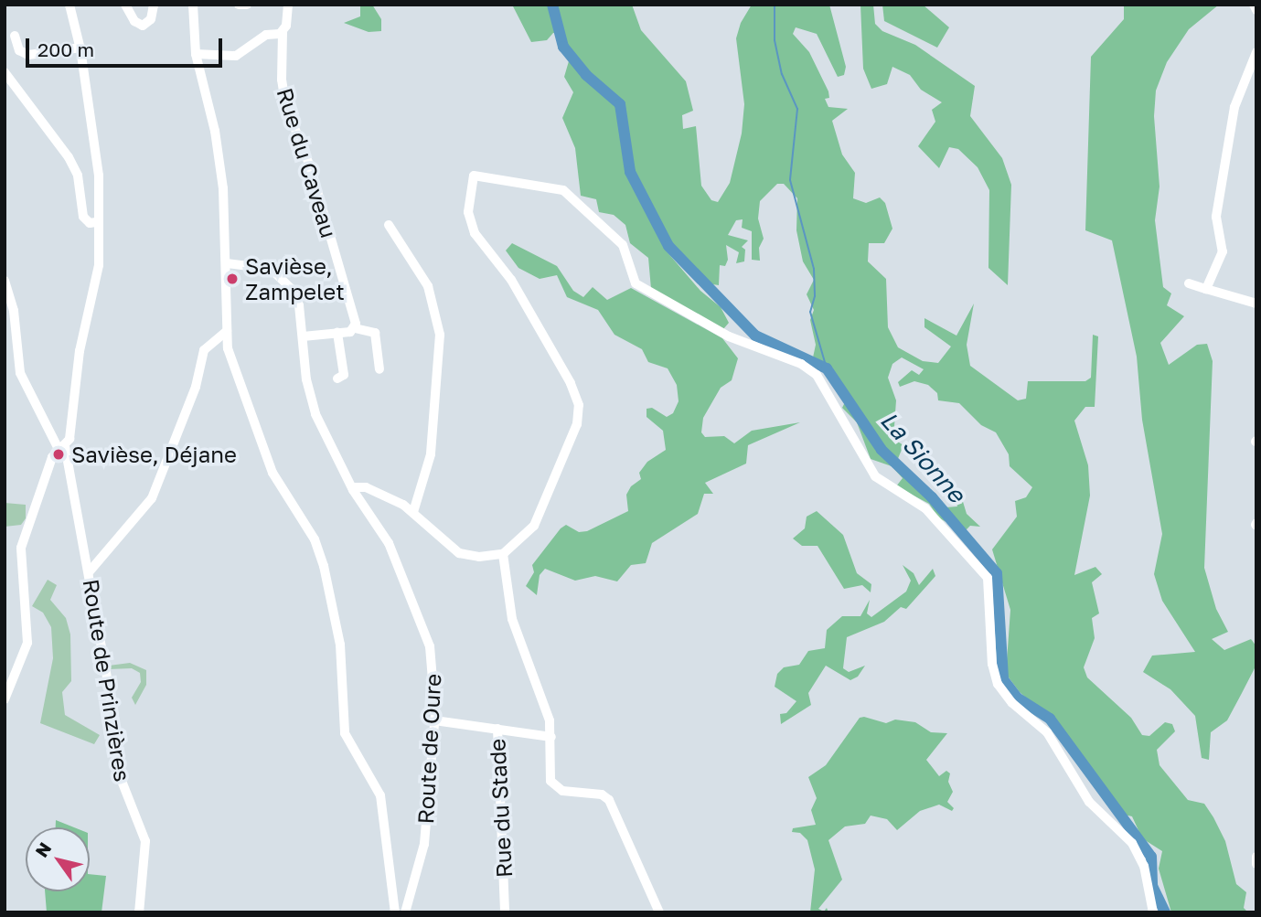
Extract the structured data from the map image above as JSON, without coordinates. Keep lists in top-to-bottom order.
{
  "streets": {
    "street": [
      "Rue du Caveau",
      "Route de Prinzières",
      "Route de Oure",
      "Rue du Stade"
    ]
  },
  "crossings": [
    ["Route de Oure", "Rue du Stade"]
  ],
  "water": ["La Sionne"],
  "places": ["Savièse, Zampelet", "Savièse, Déjane"],
  "scale_bar": "200 m",
  "north": "top left"
}
